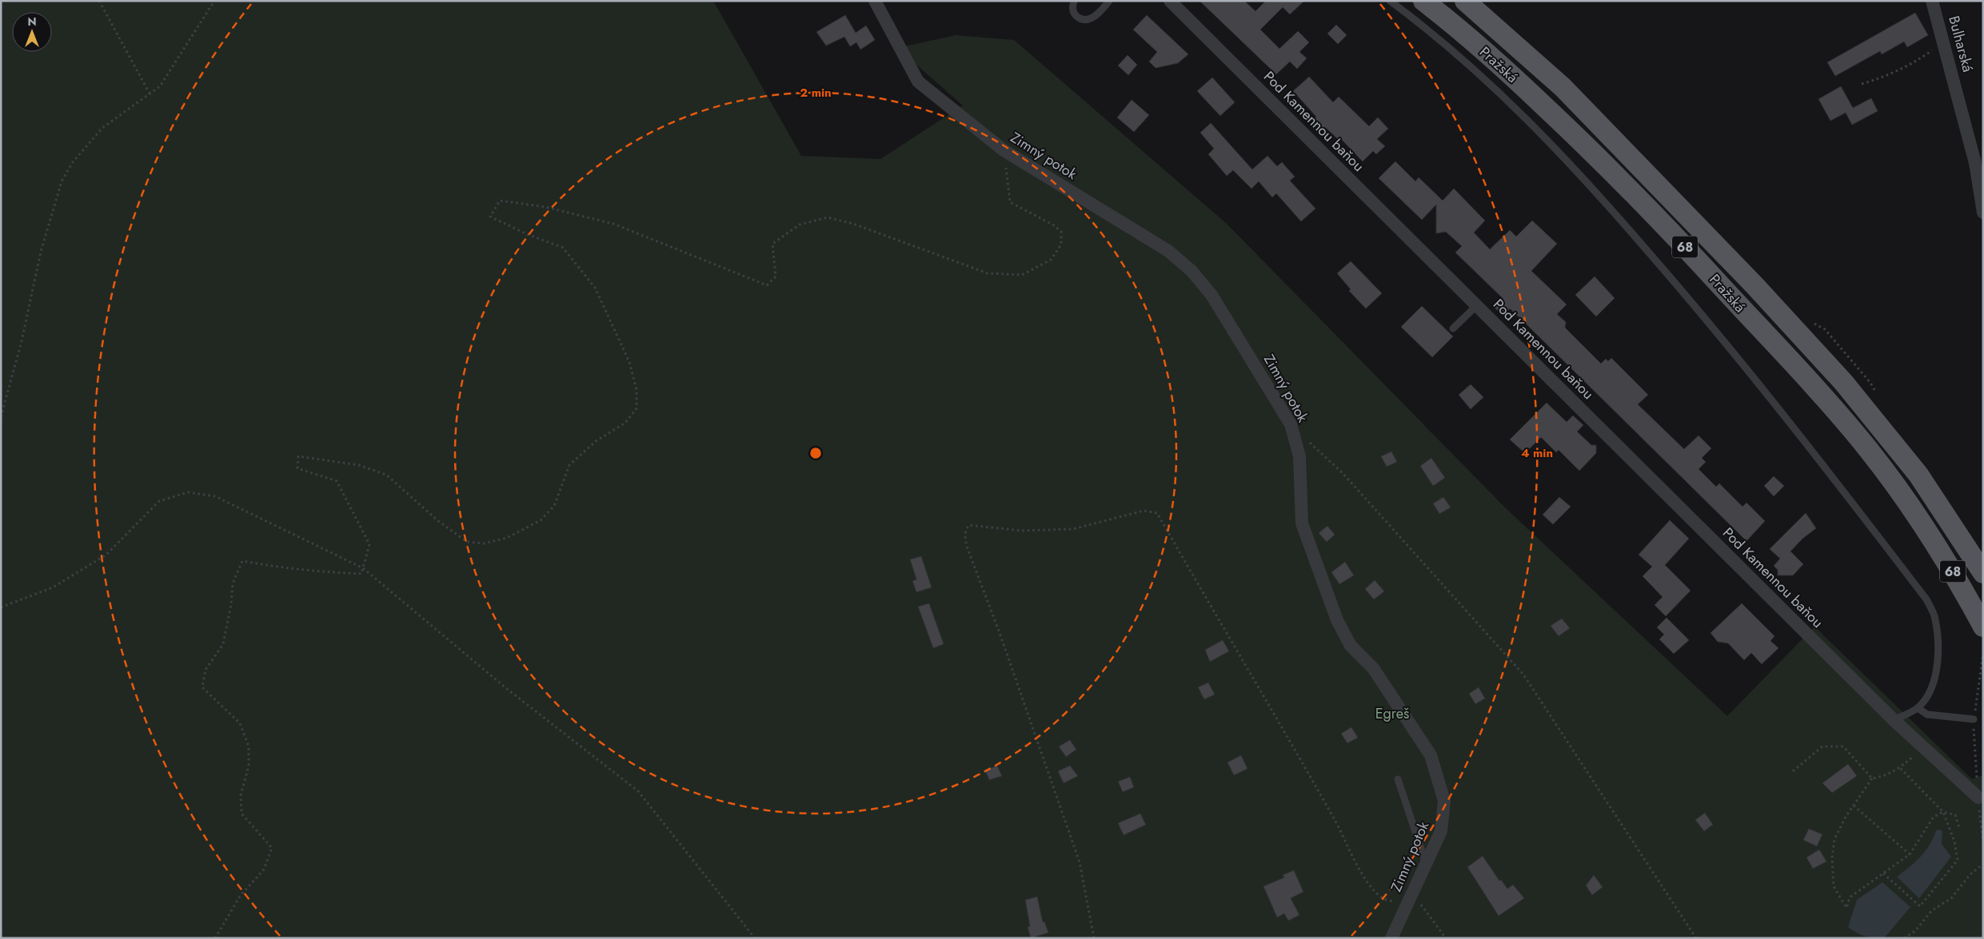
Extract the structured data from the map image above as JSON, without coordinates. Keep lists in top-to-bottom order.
{
  "streets": {
    "main road": ["Pražská", "68"],
    "street": ["Bulharská", "Pod Kamennou baňou", "Zimný potok"]
  },
  "parks": ["Egreš"],
  "north": "top",
  "rings": ["2 min", "4 min"]
}
